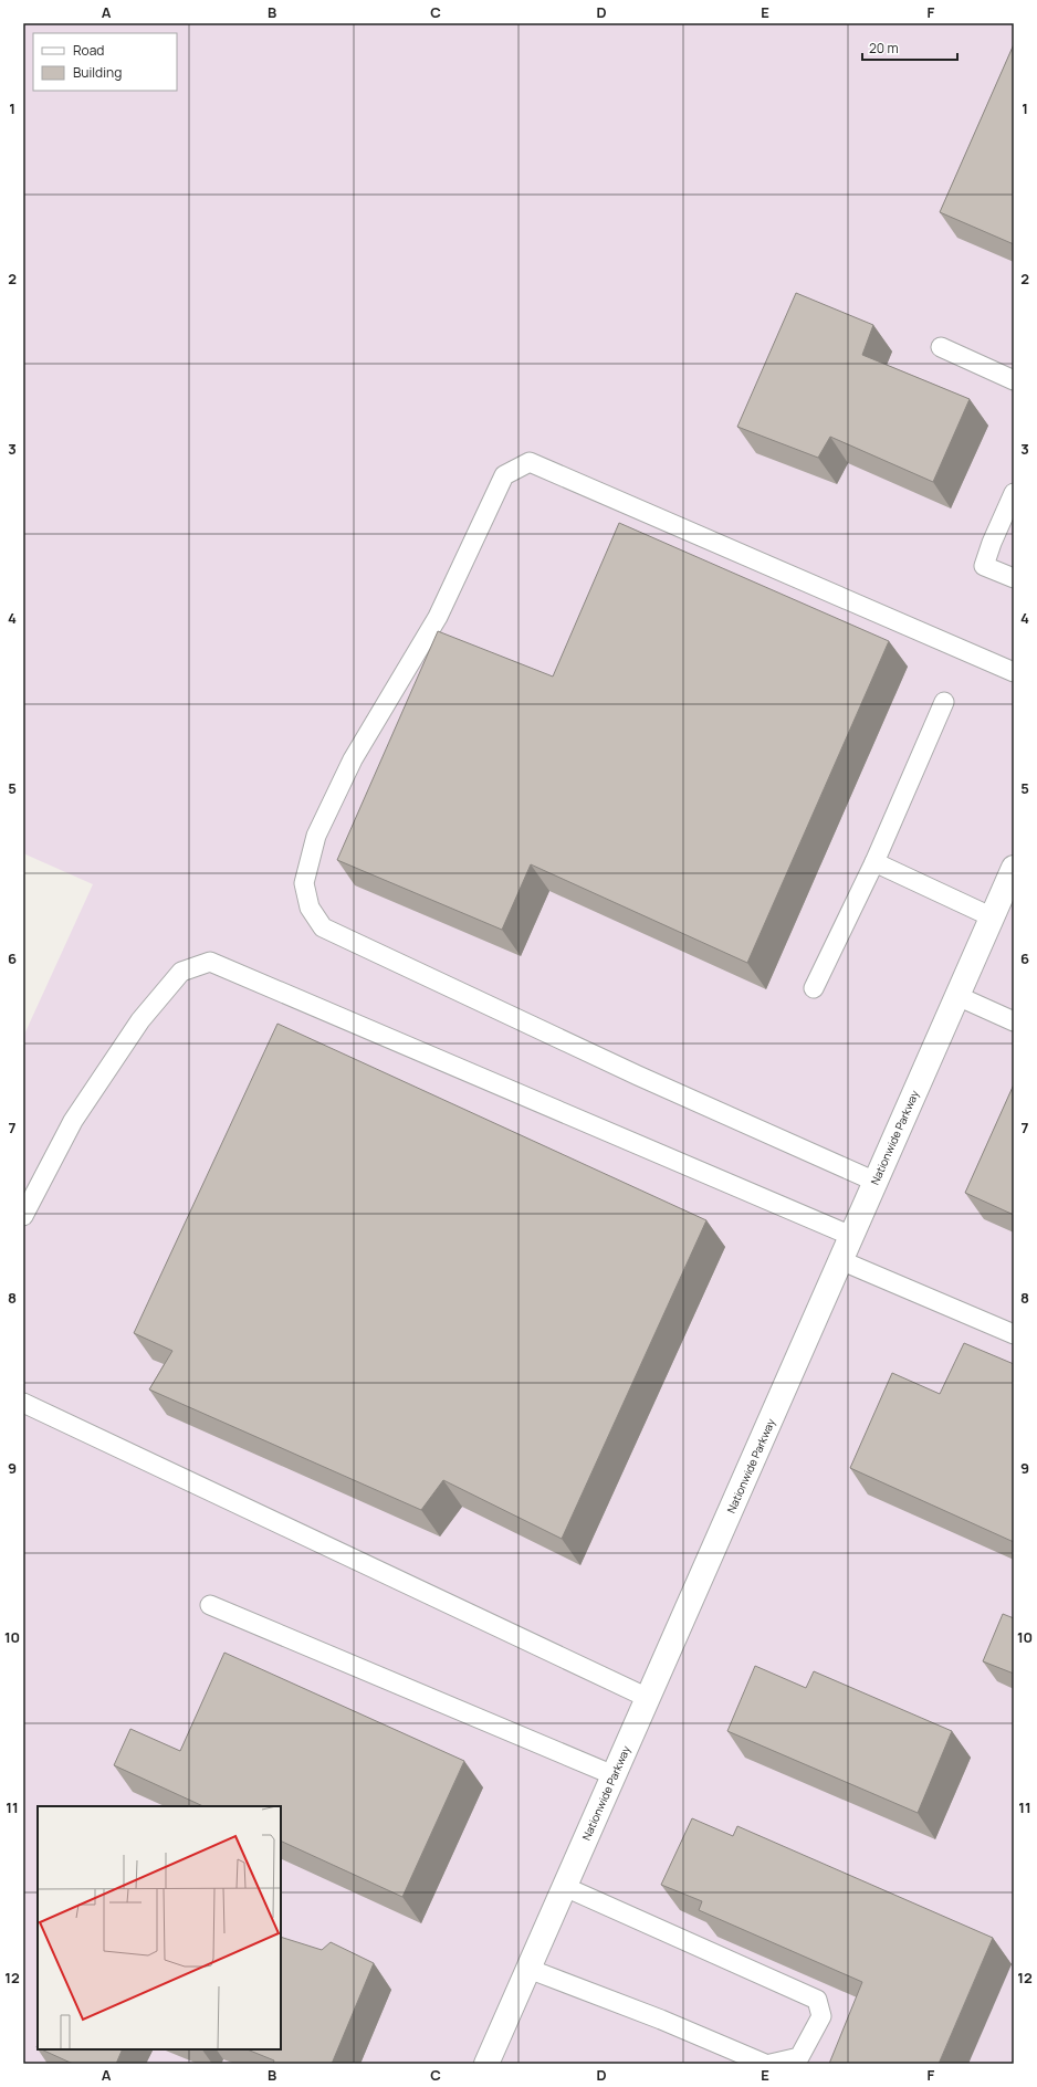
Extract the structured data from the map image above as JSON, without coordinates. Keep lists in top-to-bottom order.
{
  "streets": {
    "street": ["Nationwide Parkway"]
  },
  "legend": ["Road", "Building"],
  "scale_bar": "20 m",
  "grid": {
    "columns": [
      "A",
      "B",
      "C",
      "D",
      "E",
      "F"
    ],
    "rows": [
      "1",
      "2",
      "3",
      "4",
      "5",
      "6",
      "7",
      "8",
      "9",
      "10",
      "11",
      "12"
    ]
  }
}
